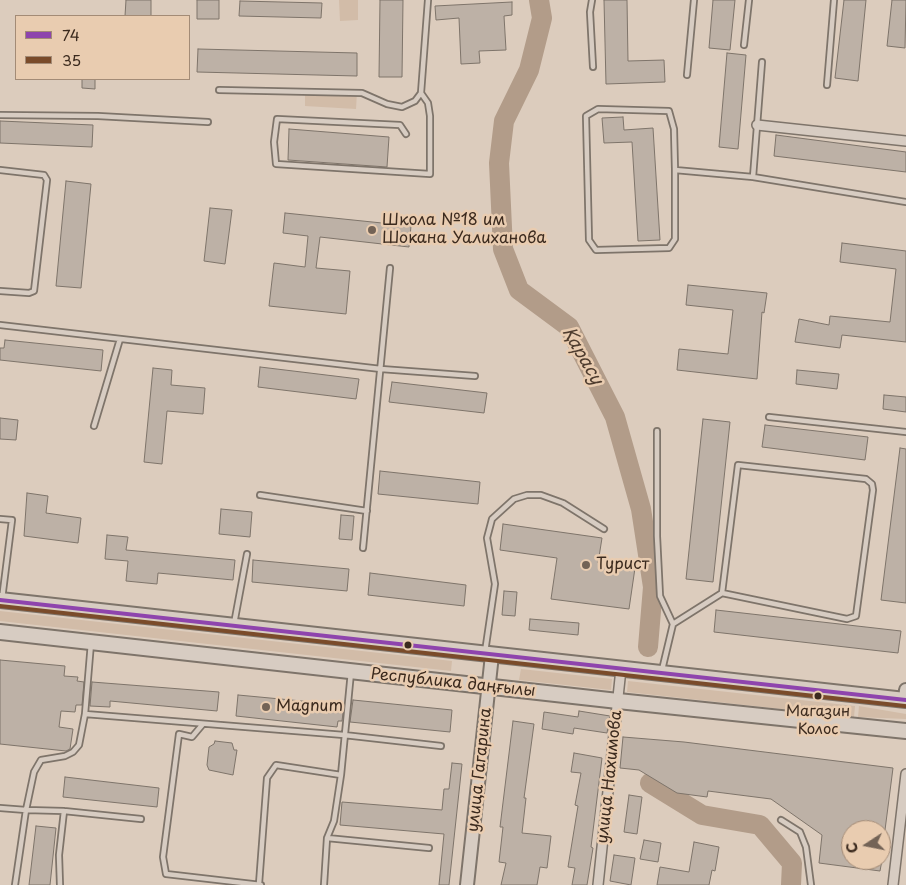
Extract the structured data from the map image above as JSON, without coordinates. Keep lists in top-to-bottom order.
{
  "streets": {
    "main road": ["Республика даңғылы", "улица Гагарина"],
    "street": ["улица Нахимова"]
  },
  "crossings": [
    ["Республика даңғылы", "улица Гагарина"],
    ["Республика даңғылы", "улица Нахимова"]
  ],
  "water": ["Қарасу"],
  "places": [
    "Школа №18 им Шокана Уалиханова",
    "Турист",
    "Магазин Колос",
    "Magnum"
  ],
  "lines": ["transit line 74", "transit line 35"],
  "legend": ["74", "35"],
  "north": "left"
}
